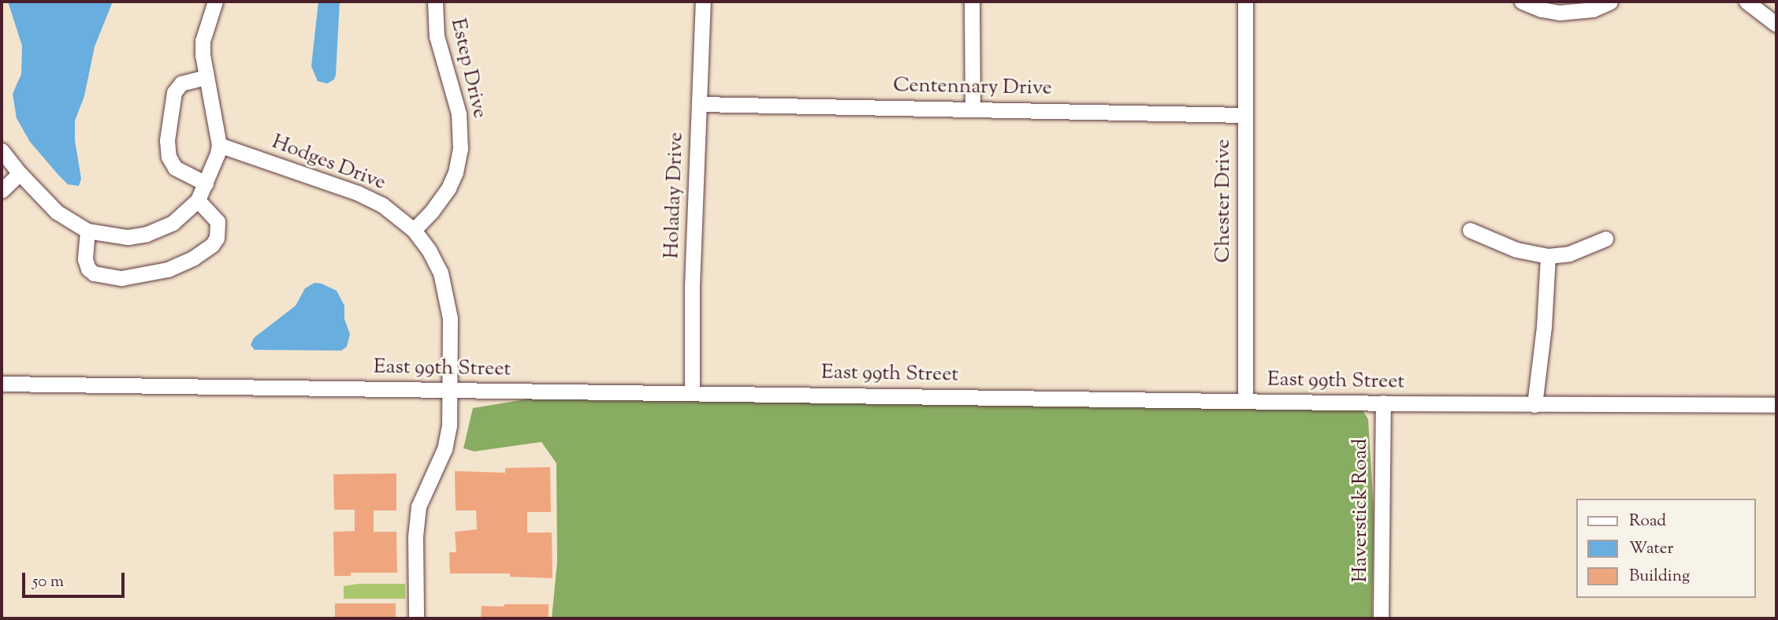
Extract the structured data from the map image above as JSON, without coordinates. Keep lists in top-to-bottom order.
{
  "streets": {
    "street": [
      "Estep Drive",
      "Centennary Drive",
      "Hodges Drive",
      "Holaday Drive",
      "Chester Drive",
      "East 99th Street",
      "Haverstick Road"
    ]
  },
  "crossings": [
    ["Estep Drive", "Hodges Drive"],
    ["Centennary Drive", "Holaday Drive"],
    ["Centennary Drive", "Chester Drive"],
    ["Hodges Drive", "East 99th Street"],
    ["Holaday Drive", "East 99th Street"],
    ["Chester Drive", "East 99th Street"],
    ["East 99th Street", "Haverstick Road"]
  ],
  "legend": ["Road", "Water", "Building"],
  "scale_bar": "50 m"
}
